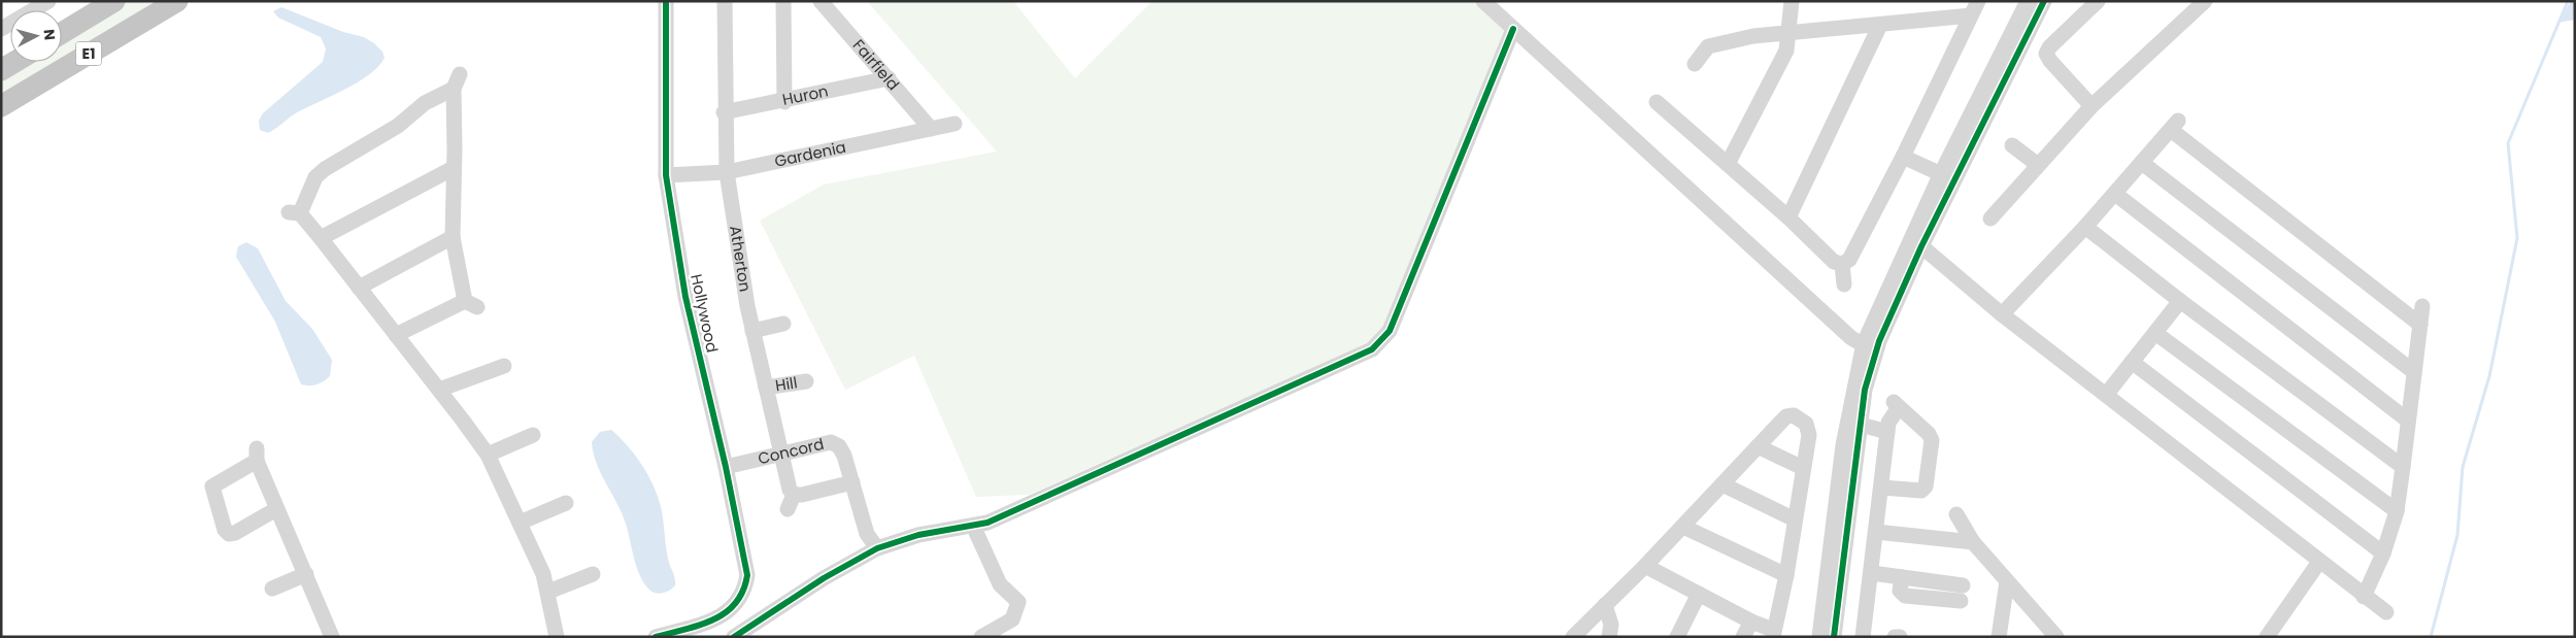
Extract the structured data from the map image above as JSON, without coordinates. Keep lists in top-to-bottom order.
{
  "streets": {
    "highway": ["E1"],
    "street": [
      "Fairfield",
      "Huron",
      "Gardenia",
      "Atherton",
      "Hollywood",
      "Hill",
      "Concord"
    ]
  },
  "crossings": [
    ["Fairfield", "Huron"],
    ["Fairfield", "Gardenia"],
    ["Huron", "Atherton"],
    ["Gardenia", "Atherton"],
    ["Gardenia", "Hollywood"],
    ["Atherton", "Hill"],
    ["Atherton", "Concord"],
    ["Hollywood", "Concord"]
  ],
  "north": "right"
}
